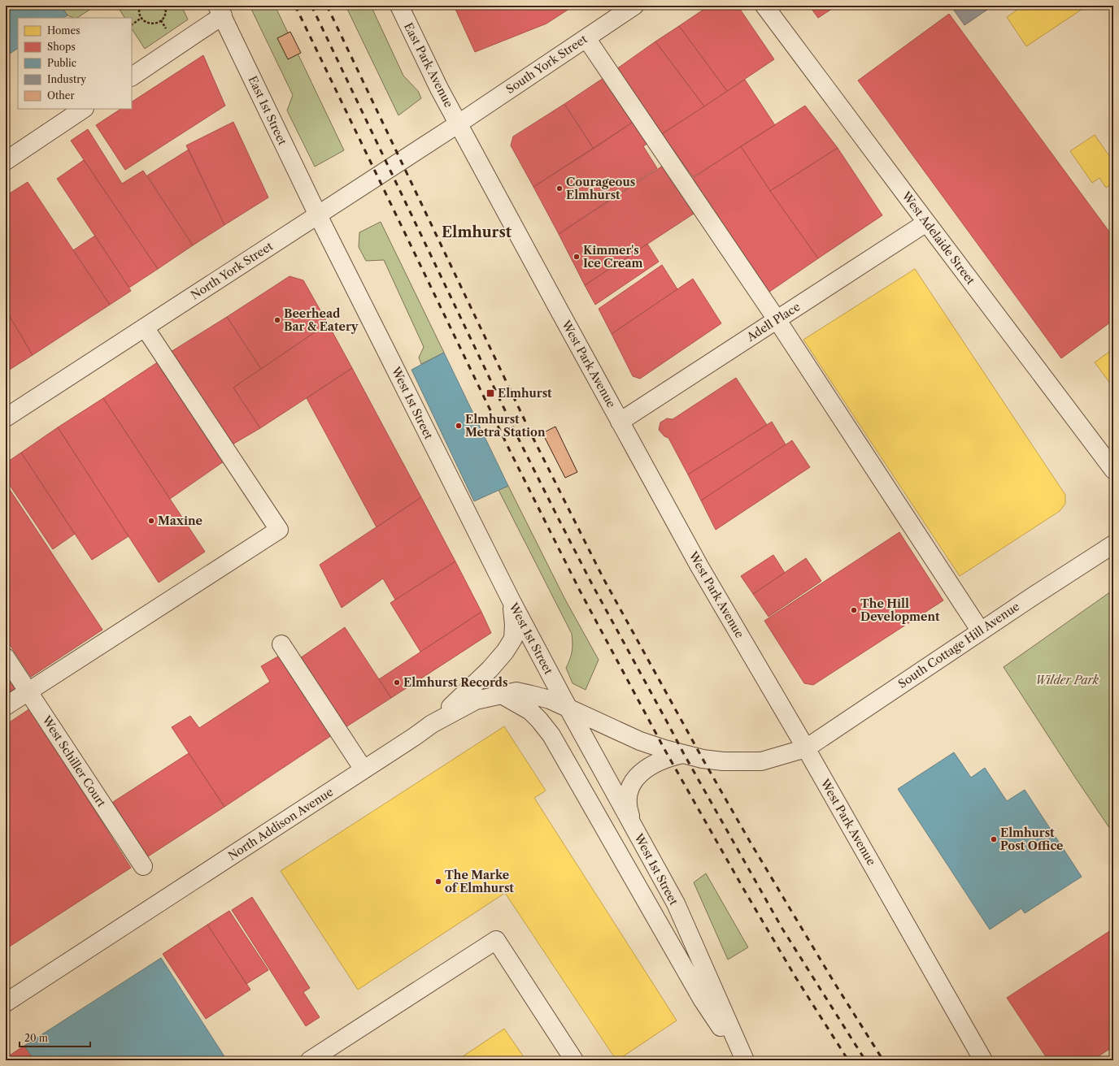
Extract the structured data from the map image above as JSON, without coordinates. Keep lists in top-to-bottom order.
{
  "streets": {
    "street": [
      "South York Street",
      "East Park Avenue",
      "East 1st Street",
      "West Adelaide Street",
      "North York Street",
      "Adell Place",
      "West Park Avenue",
      "West 1st Street",
      "South Cottage Hill Avenue",
      "West Schiller Court",
      "North Addison Avenue"
    ]
  },
  "crossings": [
    ["South York Street", "East Park Avenue"],
    ["South York Street", "North York Street"],
    ["South York Street", "West Park Avenue"],
    ["East Park Avenue", "North York Street"],
    ["East Park Avenue", "West Park Avenue"],
    ["East 1st Street", "North York Street"],
    ["East 1st Street", "West 1st Street"],
    ["West Adelaide Street", "Adell Place"],
    ["North York Street", "West Park Avenue"],
    ["North York Street", "West 1st Street"],
    ["Adell Place", "West Park Avenue"],
    ["West Park Avenue", "South Cottage Hill Avenue"],
    ["West 1st Street", "North Addison Avenue"],
    ["South Cottage Hill Avenue", "North Addison Avenue"]
  ],
  "districts": ["Elmhurst"],
  "parks": ["Wilder Park"],
  "places": {
    "other": [
      "Courageous Elmhurst",
      "Kimmer's Ice Cream",
      "Beerhead Bar & Eatery",
      "Elmhurst Metra Station",
      "Maxine",
      "The Hill Development",
      "Elmhurst Records",
      "Elmhurst Post Office",
      "The Marke of Elmhurst"
    ],
    "transit": ["Elmhurst"]
  },
  "legend": [
    "Homes",
    "Shops",
    "Public",
    "Industry",
    "Other"
  ],
  "scale_bar": "20 m"
}
